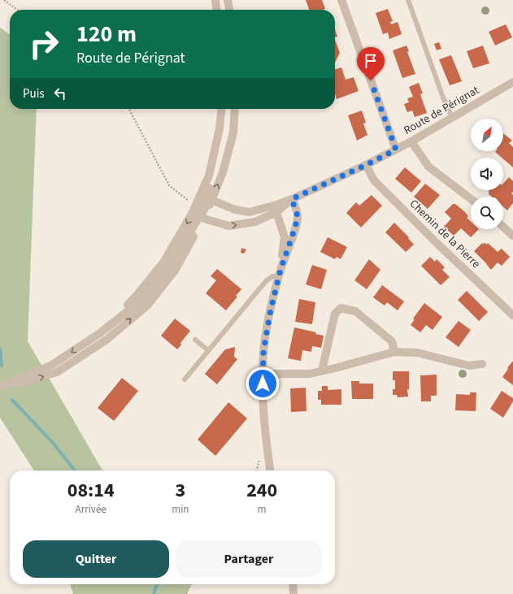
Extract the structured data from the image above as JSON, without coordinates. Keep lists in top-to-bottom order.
{
  "streets": {
    "street": ["Route de Pérignat", "Chemin de la Pierre"]
  },
  "crossings": [
    ["Route de Pérignat", "Chemin de la Pierre"]
  ],
  "north": "top right",
  "page": {
    "turn": ["120 m", "Route de Pérignat"],
    "then": "Puis",
    "eta": [
      "08:14",
      "Arrivée",
      "3",
      "min",
      "240",
      "m"
    ],
    "buttons": ["Quitter", "Partager"]
  }
}
